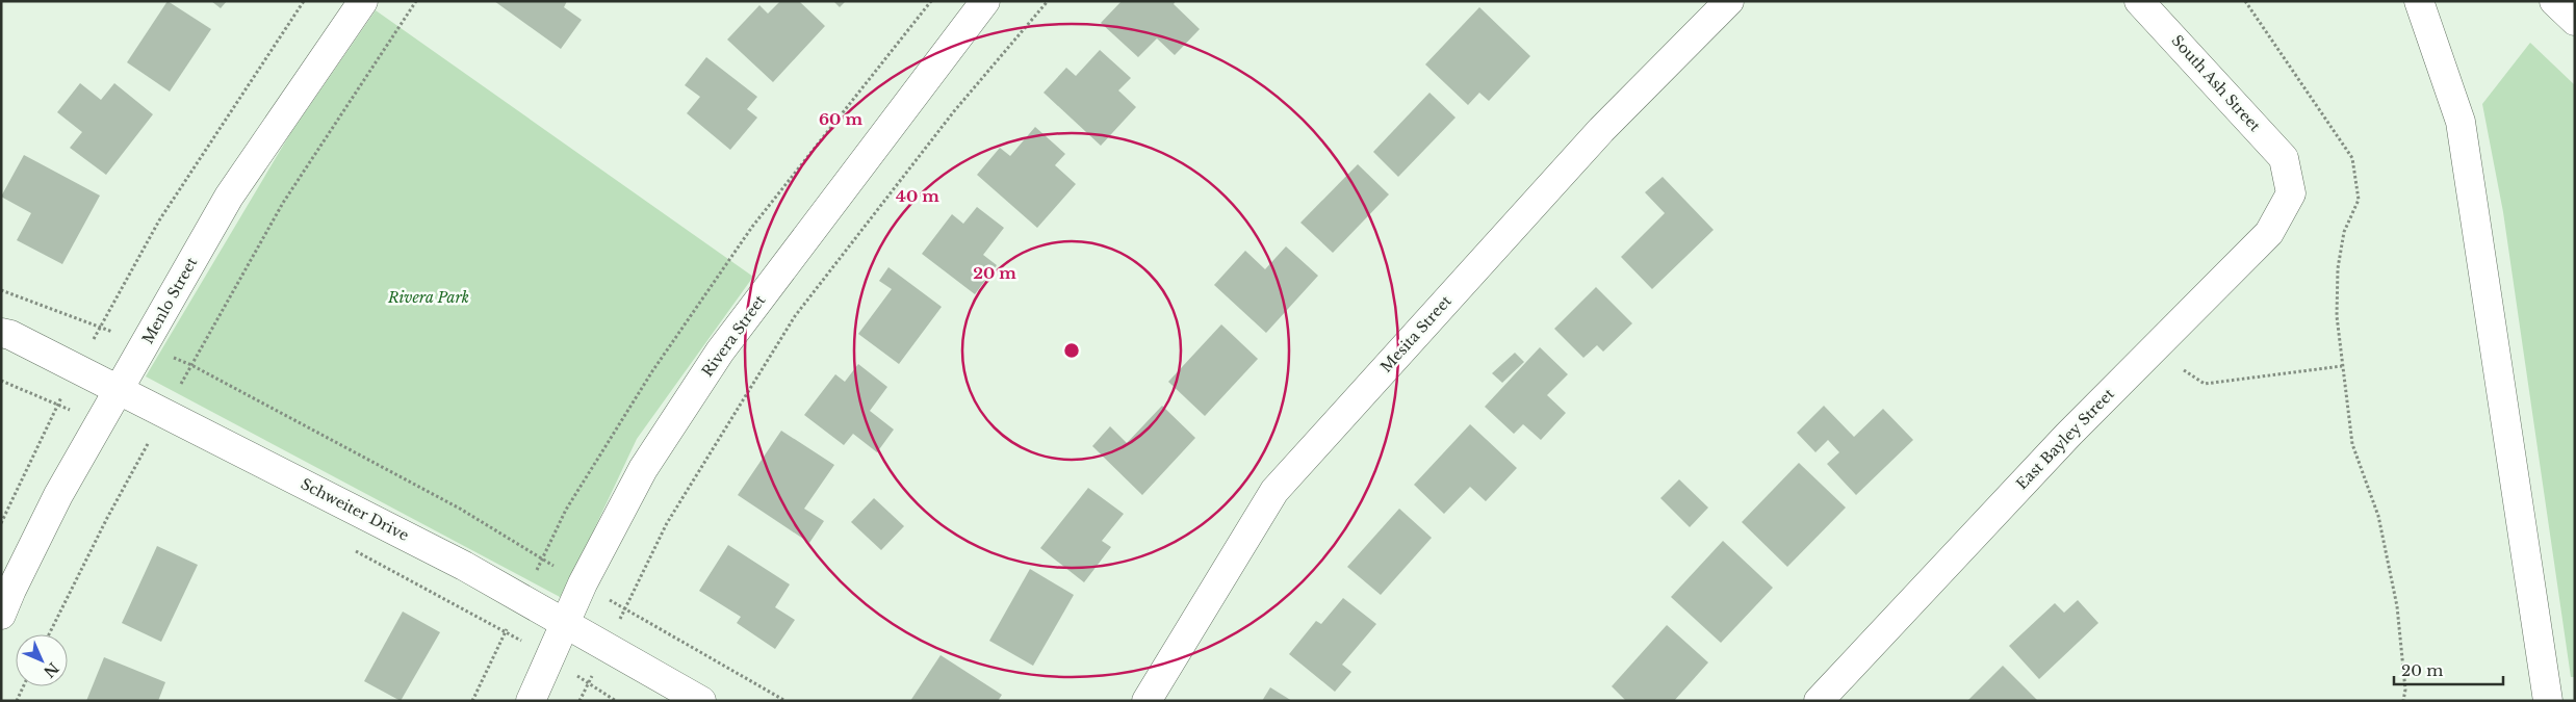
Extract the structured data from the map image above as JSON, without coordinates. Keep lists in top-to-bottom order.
{
  "streets": {
    "main road": [
      "South Ash Street",
      "Menlo Street",
      "Mesita Street",
      "Rivera Street",
      "East Bayley Street",
      "Schweiter Drive"
    ]
  },
  "crossings": [
    ["South Ash Street", "East Bayley Street"],
    ["Menlo Street", "Schweiter Drive"],
    ["Rivera Street", "Schweiter Drive"]
  ],
  "parks": ["Rivera Park"],
  "scale_bar": "20 m",
  "north": "bottom right",
  "rings": ["60 m", "40 m", "20 m"]
}
